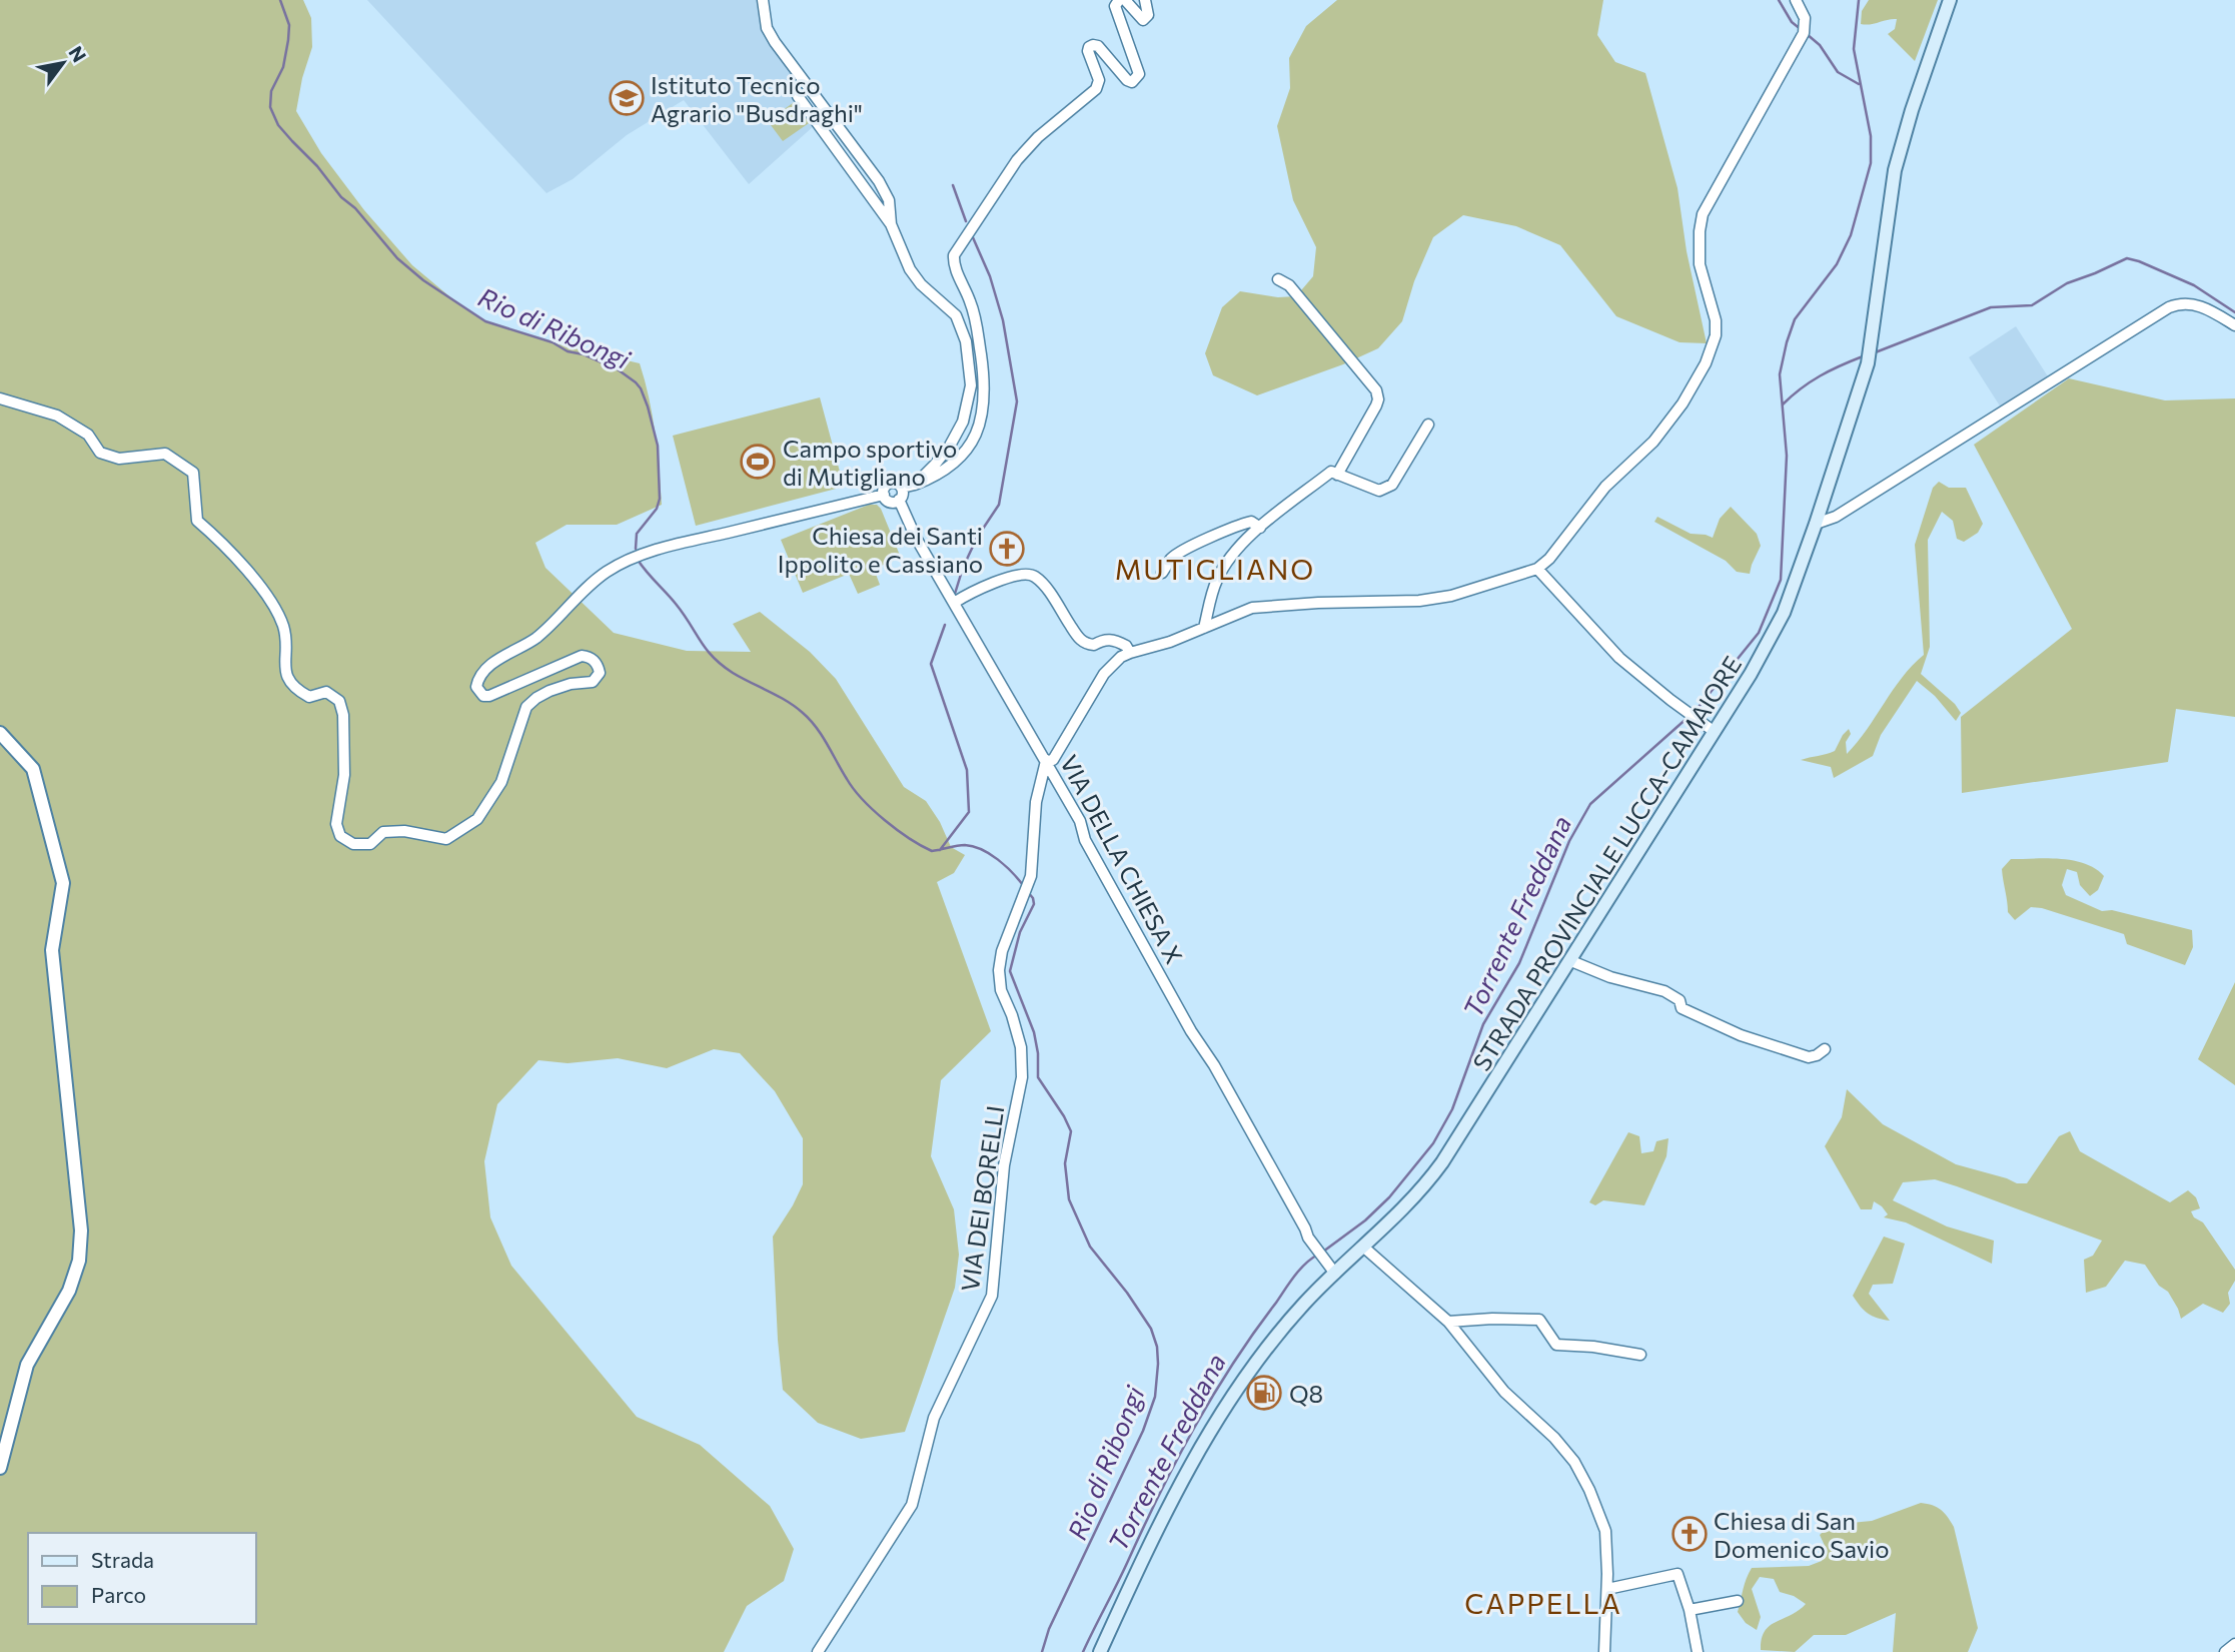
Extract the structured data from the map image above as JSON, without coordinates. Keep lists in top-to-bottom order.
{
  "streets": {
    "main road": ["STRADA PROVINCIALE LUCCA-CAMAIORE"],
    "street": ["VIA DELLA CHIESA X", "VIA DEI BORELLI"]
  },
  "crossings": [
    ["VIA DELLA CHIESA X", "STRADA PROVINCIALE LUCCA-CAMAIORE"],
    ["VIA DELLA CHIESA X", "VIA DEI BORELLI"]
  ],
  "districts": ["MUTIGLIANO", "CAPPELLA"],
  "water": ["Rio di Ribongi", "Torrente Freddana"],
  "places": {
    "school or university": ["Istituto Tecnico Agrario \"Busdraghi\""],
    "sports": ["Campo sportivo di Mutigliano"],
    "church": ["Chiesa dei Santi Ippolito e Cassiano", "Chiesa di San Domenico Savio"],
    "fuel station": ["Q8"]
  },
  "legend": ["Strada", "Parco"],
  "north": "top right"
}
